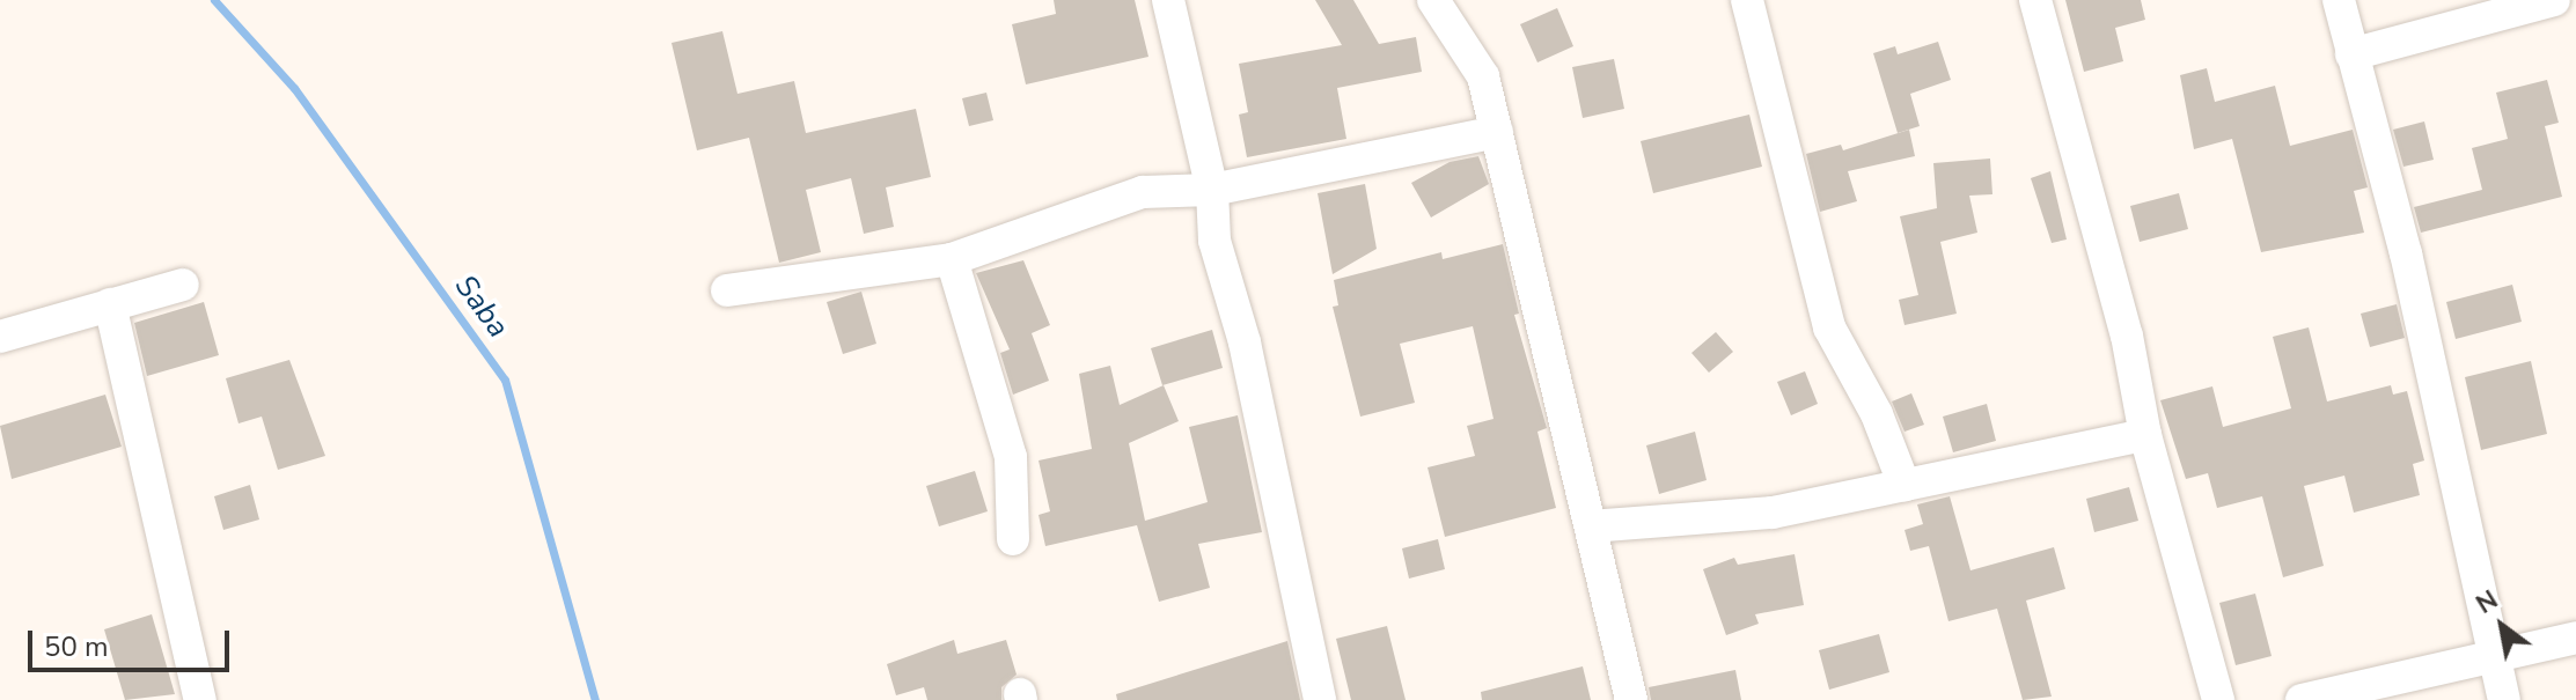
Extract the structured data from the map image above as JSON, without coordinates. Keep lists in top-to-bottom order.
{
  "water": ["Saba"],
  "scale_bar": "50 m",
  "north": "top left"
}
